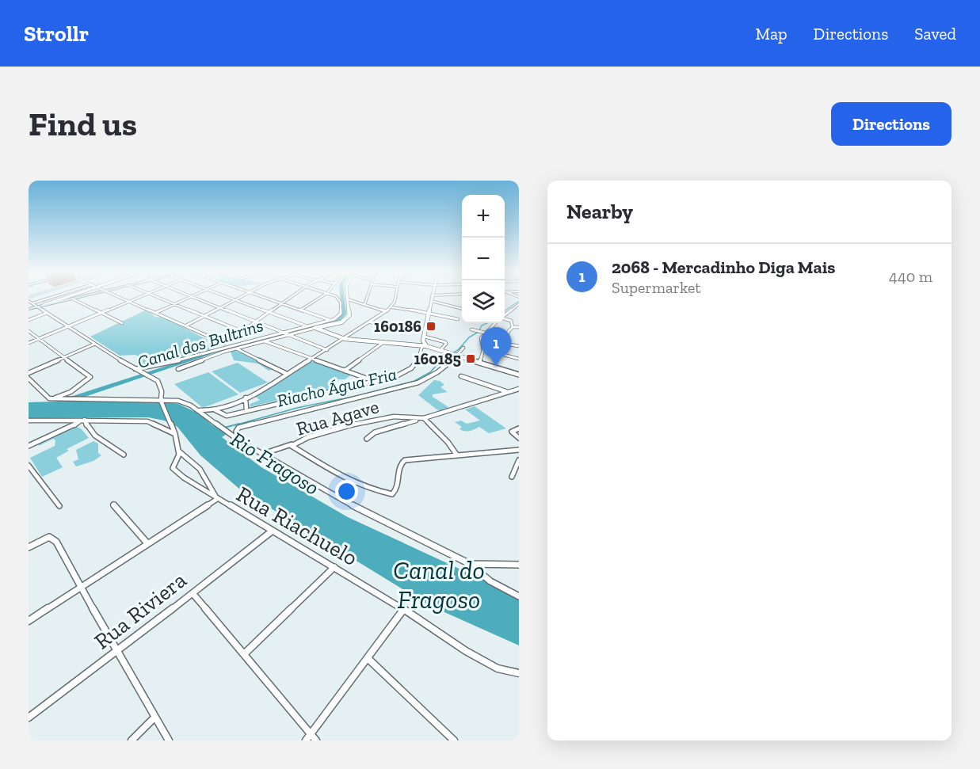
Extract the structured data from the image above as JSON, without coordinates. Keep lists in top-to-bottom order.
{
  "streets": {
    "street": ["Rua Agave", "Rua Riachuelo", "Rua Riviera"]
  },
  "crossings": [
    ["Rua Riachuelo", "Rua Riviera"]
  ],
  "water": [
    "Canal dos Bultrins",
    "Riacho Água Fria",
    "Rio Fragoso",
    "Canal do Fragoso"
  ],
  "places": {
    "transit": ["160186", "160185"]
  },
  "page": {
    "header": "Strollr",
    "nav": ["Map", "Directions", "Saved"],
    "buttons": "Directions",
    "title": "Find us",
    "heading": "Nearby",
    "map_buttons": ["+", "−"],
    "list": [
      {
        "mark": "1",
        "name": "2068 - Mercadinho Diga Mais",
        "note": "Supermarket",
        "value": "440 m"
      }
    ],
    "pins": "1"
  }
}
